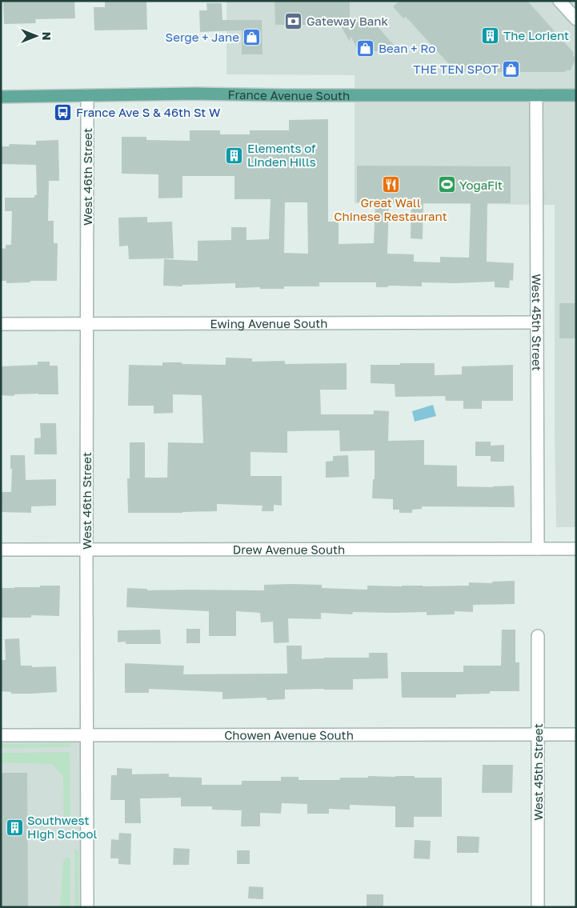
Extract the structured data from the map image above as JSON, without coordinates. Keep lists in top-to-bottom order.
{
  "streets": {
    "main road": ["France Avenue South"],
    "street": [
      "West 46th Street",
      "West 45th Street",
      "Ewing Avenue South",
      "Drew Avenue South",
      "Chowen Avenue South"
    ]
  },
  "crossings": [
    ["France Avenue South", "West 46th Street"],
    ["France Avenue South", "West 45th Street"],
    ["West 46th Street", "Ewing Avenue South"],
    ["West 46th Street", "Drew Avenue South"],
    ["West 46th Street", "Chowen Avenue South"],
    ["West 45th Street", "Ewing Avenue South"],
    ["West 45th Street", "Drew Avenue South"],
    ["West 45th Street", "Chowen Avenue South"]
  ],
  "places": {
    "bank": ["Gateway Bank"],
    "building": ["The Lorient", "Elements of Linden Hills", "Southwest High School"],
    "shop": ["Serge + Jane", "Bean + Ro", "THE TEN SPOT"],
    "bus stop": ["France Ave S & 46th St W"],
    "restaurant": ["Great Wall Chinese Restaurant"],
    "sports": ["YogaFit"]
  },
  "north": "right"
}
